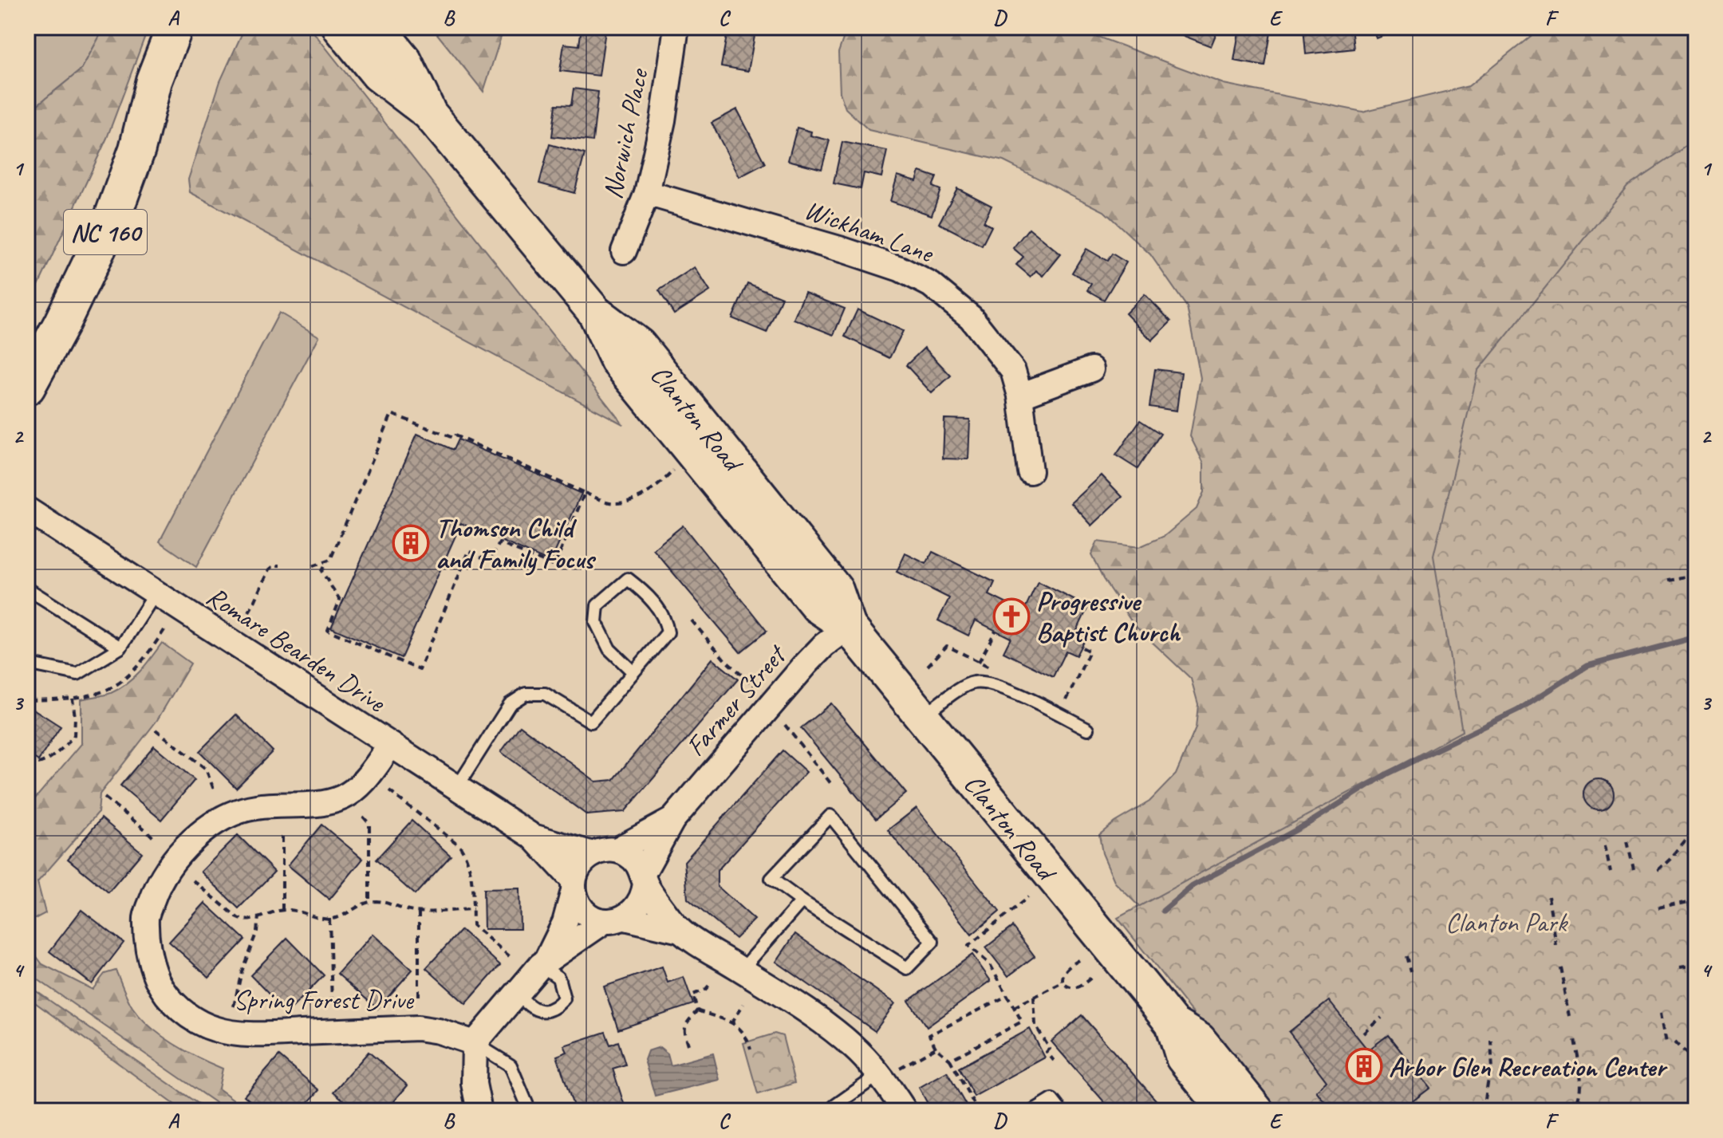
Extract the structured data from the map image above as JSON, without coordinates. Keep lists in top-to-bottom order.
{
  "streets": {
    "main road": ["NC 160", "Clanton Road"],
    "street": [
      "Norwich Place",
      "Wickham Lane",
      "Romare Bearden Drive",
      "Farmer Street",
      "Spring Forest Drive"
    ]
  },
  "crossings": [
    ["Norwich Place", "Wickham Lane"],
    ["Clanton Road", "Farmer Street"],
    ["Romare Bearden Drive", "Farmer Street"],
    ["Romare Bearden Drive", "Spring Forest Drive"]
  ],
  "parks": ["Clanton Park"],
  "places": {
    "building": ["Thomson Child and Family Focus", "Arbor Glen Recreation Center"],
    "church": ["Progressive Baptist Church"]
  },
  "grid": {
    "columns": [
      "A",
      "B",
      "C",
      "D",
      "E",
      "F"
    ],
    "rows": [
      "1",
      "2",
      "3",
      "4"
    ]
  }
}
